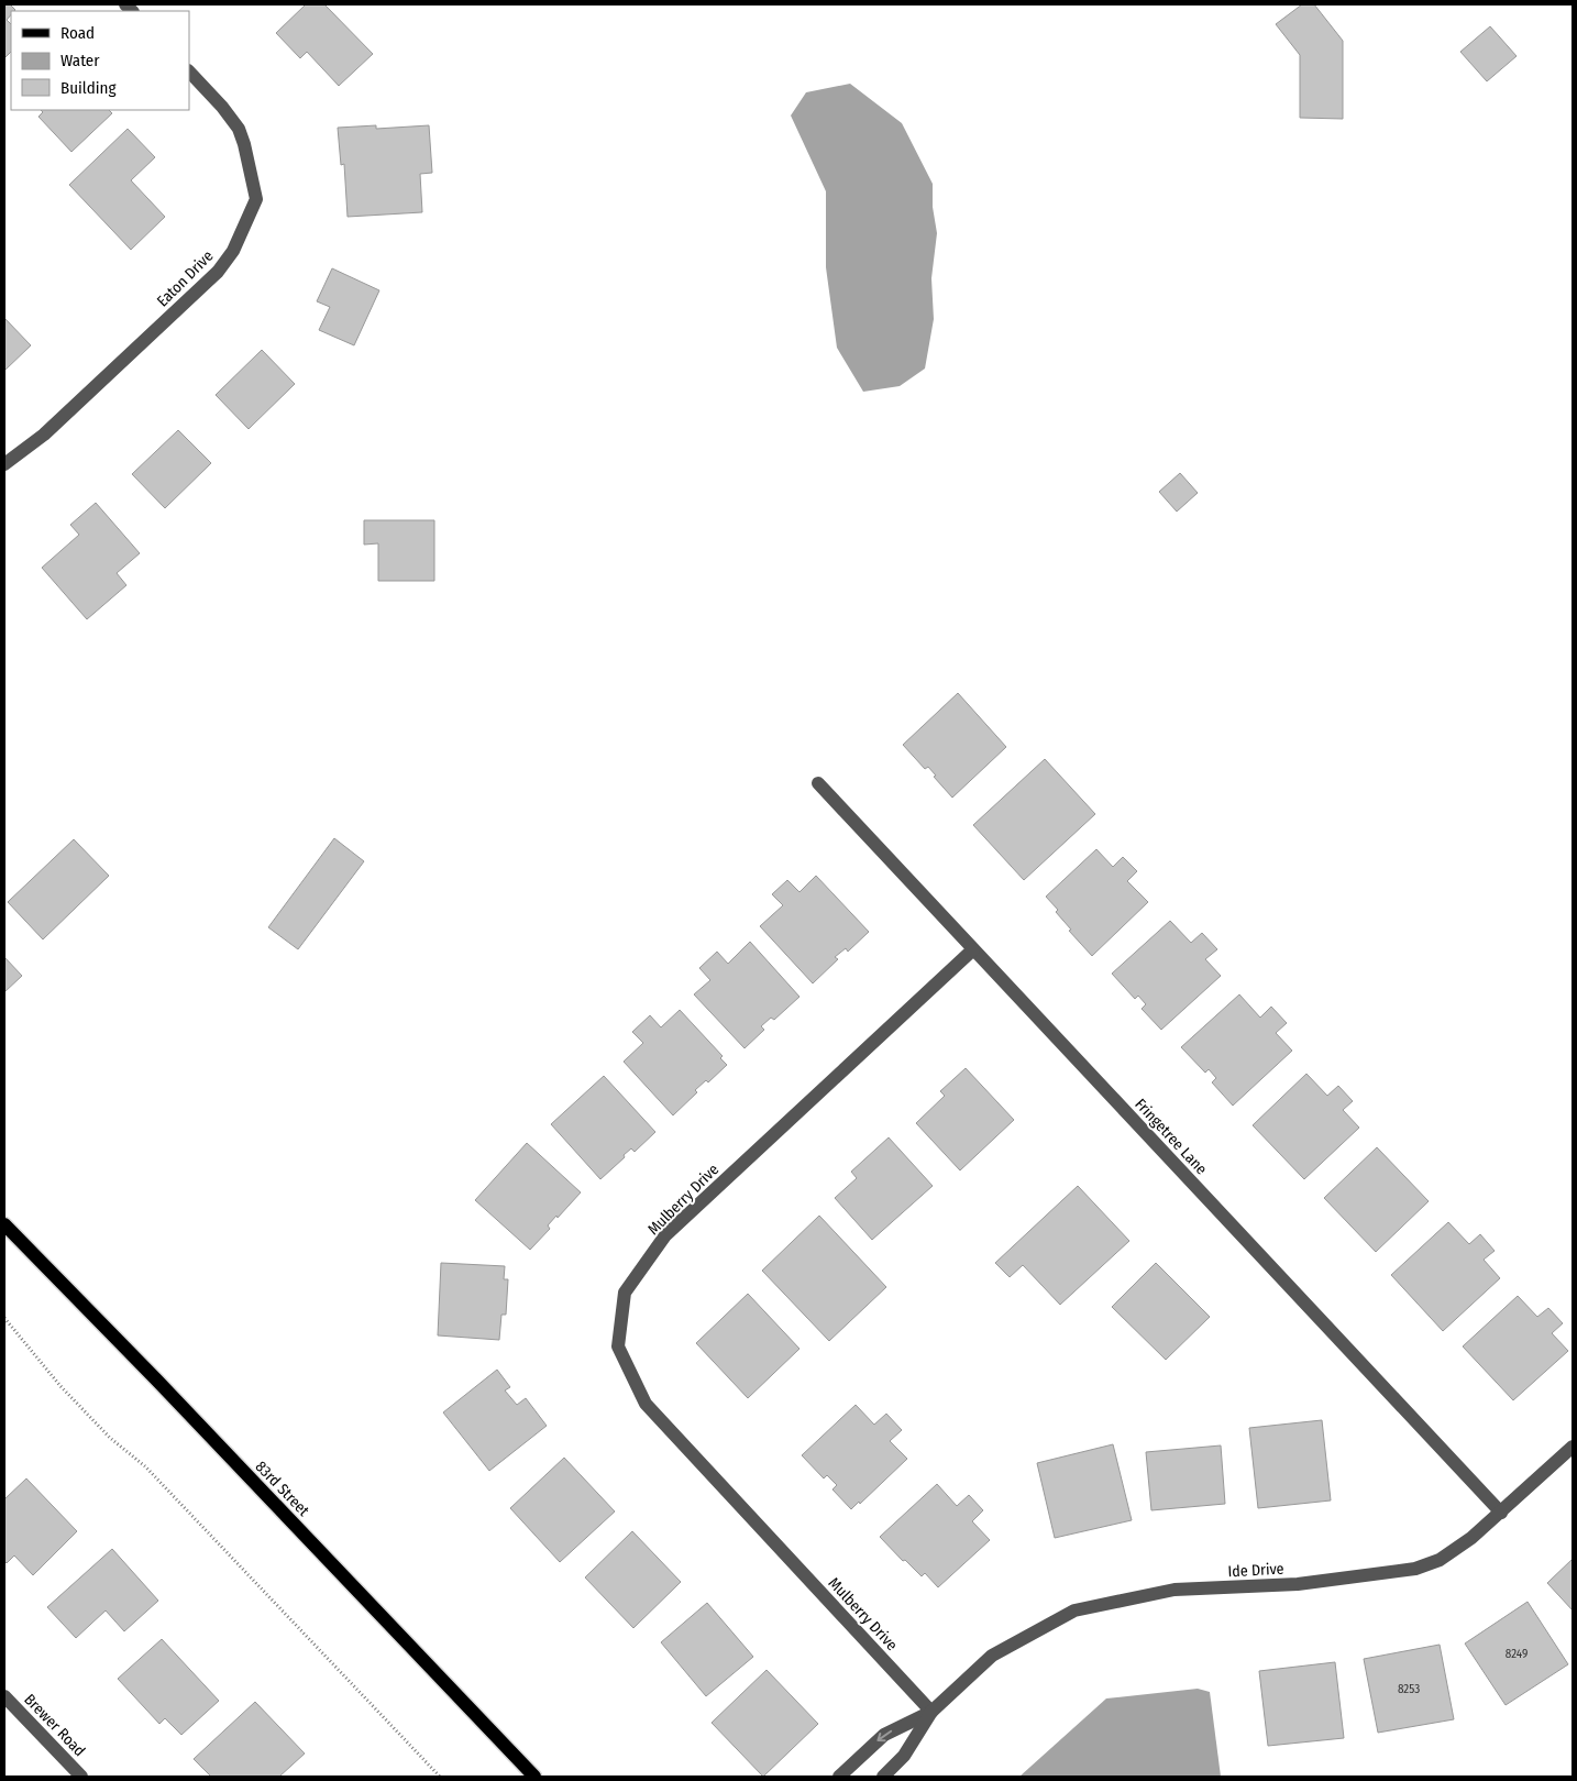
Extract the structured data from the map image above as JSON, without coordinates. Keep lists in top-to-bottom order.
{
  "streets": {
    "main road": ["83rd Street"],
    "street": [
      "Eaton Drive",
      "Fringetree Lane",
      "Mulberry Drive",
      "Ide Drive",
      "Brewer Road"
    ]
  },
  "crossings": [
    ["Fringetree Lane", "Mulberry Drive"],
    ["Fringetree Lane", "Ide Drive"],
    ["Mulberry Drive", "Ide Drive"]
  ],
  "house_numbers": ["8249", "8253"],
  "legend": ["Road", "Water", "Building"]
}
